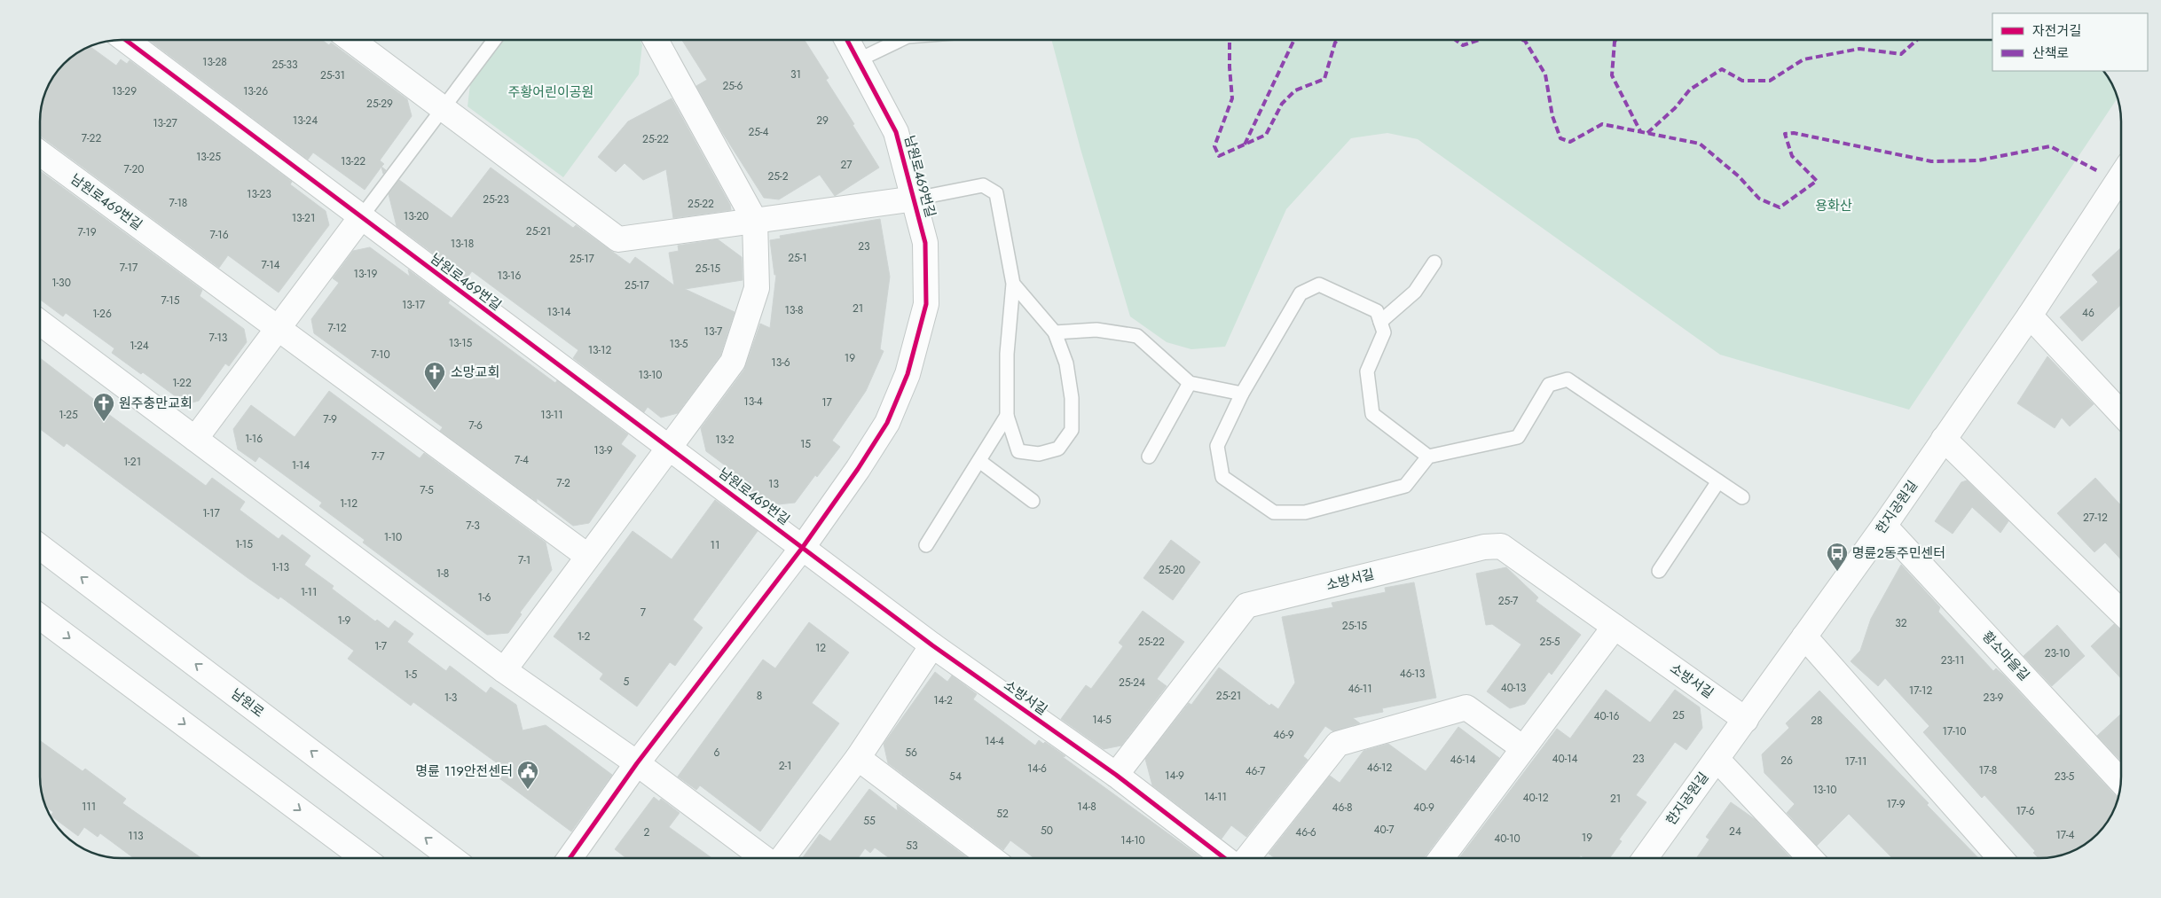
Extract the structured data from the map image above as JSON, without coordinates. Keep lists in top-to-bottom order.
{
  "streets": {
    "street": [
      "남원로469번길",
      "한지공원길",
      "소방서길",
      "황소마을길",
      "남원로"
    ]
  },
  "crossings": [
    ["남원로469번길", "소방서길"],
    ["한지공원길", "소방서길"],
    ["한지공원길", "황소마을길"]
  ],
  "parks": ["주황어린이공원", "용화산"],
  "places": {
    "church": ["소망교회", "원주충만교회"],
    "bus stop": ["명륜2동주민센터"],
    "public building": ["명륜 119안전센터"]
  },
  "house_numbers": [
    "13-28",
    "25-33",
    "31",
    "25-31",
    "25-6",
    "13-29",
    "13-26",
    "25-29",
    "13-24",
    "29",
    "13-27",
    "25-4",
    "7-22",
    "25-22",
    "13-25",
    "13-22",
    "27",
    "7-20",
    "25-2",
    "13-23",
    "25-23",
    "7-18",
    "25-22",
    "13-20",
    "13-21",
    "25-21",
    "7-19",
    "7-16",
    "13-18",
    "23",
    "25-1",
    "25-17",
    "7-14",
    "7-17",
    "25-15",
    "13-19",
    "13-16",
    "1-30",
    "25-17",
    "7-15",
    "13-17",
    "21",
    "13-8",
    "13-14",
    "46",
    "1-26",
    "7-12",
    "13-7",
    "7-13",
    "13-15",
    "13-5",
    "1-24",
    "13-12",
    "7-10",
    "19",
    "13-6",
    "13-10",
    "1-22",
    "13-4",
    "17",
    "1-25",
    "13-11",
    "7-9",
    "7-6",
    "1-16",
    "13-2",
    "15",
    "13-9",
    "7-7",
    "7-4",
    "1-21",
    "1-14",
    "7-2",
    "13",
    "7-5",
    "1-12",
    "1-17",
    "27-12",
    "7-3",
    "1-10",
    "1-15",
    "11",
    "7-1",
    "1-13",
    "25-20",
    "1-8",
    "1-11",
    "1-6",
    "25-7",
    "7",
    "1-9",
    "32",
    "25-15",
    "1-2",
    "25-22",
    "25-5",
    "1-7",
    "12",
    "23-10",
    "23-11",
    "46-13",
    "1-5",
    "5",
    "25-24",
    "40-13",
    "46-11",
    "17-12",
    "8",
    "25-21",
    "1-3",
    "23-9",
    "14-2",
    "25",
    "40-16",
    "14-5",
    "28",
    "17-10",
    "46-9",
    "14-4",
    "6",
    "56",
    "40-14",
    "23",
    "46-14",
    "26",
    "17-11",
    "2-1",
    "46-12",
    "14-6",
    "17-8",
    "46-7",
    "14-9",
    "54",
    "23-5",
    "13-10",
    "14-11",
    "40-12",
    "21",
    "17-9",
    "111",
    "14-8",
    "46-8",
    "40-9",
    "17-6",
    "52",
    "55",
    "40-7",
    "50",
    "24",
    "2",
    "46-6",
    "17-4",
    "113",
    "19",
    "40-10",
    "14-10",
    "53"
  ],
  "legend": ["자전거길", "산책로"]
}
